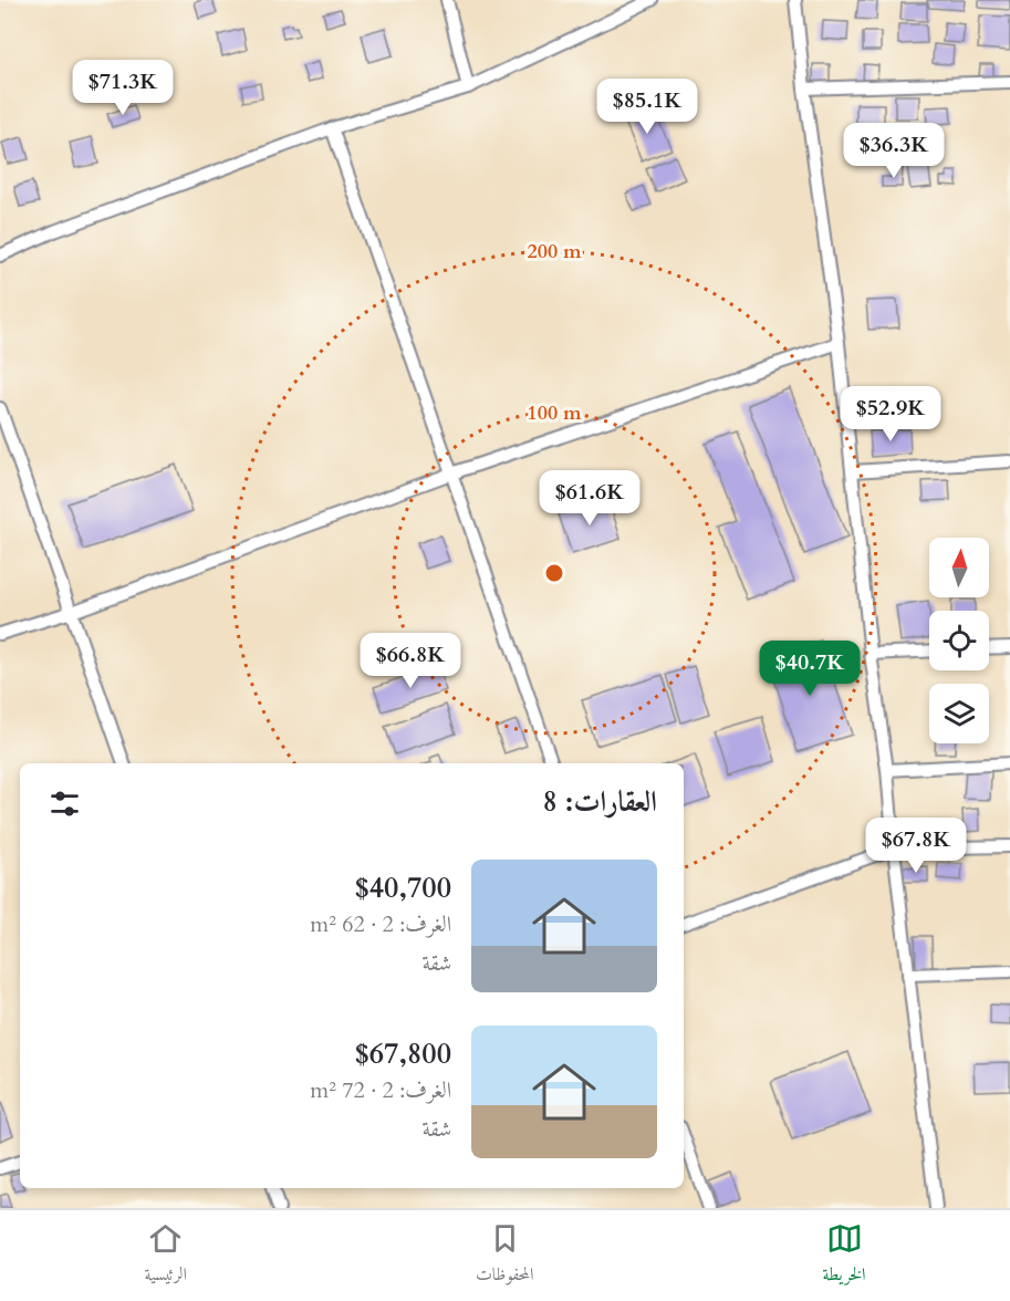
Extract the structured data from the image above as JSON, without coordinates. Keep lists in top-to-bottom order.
{
  "north": "top",
  "page": {
    "price": [
      "$71.3K",
      "$85.1K",
      "$36.3K",
      "$52.9K",
      "$61.6K",
      "$66.8K",
      "$40.7K",
      "$67.8K"
    ],
    "heading": "العقارات: 8",
    "list": [
      {
        "name": "$40,700",
        "note": "الغرف: 2 · 62 m² · شقة"
      },
      {
        "name": "$67,800",
        "note": "الغرف: 2 · 72 m² · شقة"
      }
    ],
    "tabs": ["الخريطة", "المحفوظات", "الرئيسية"]
  },
  "rings": ["200 m", "100 m"]
}
